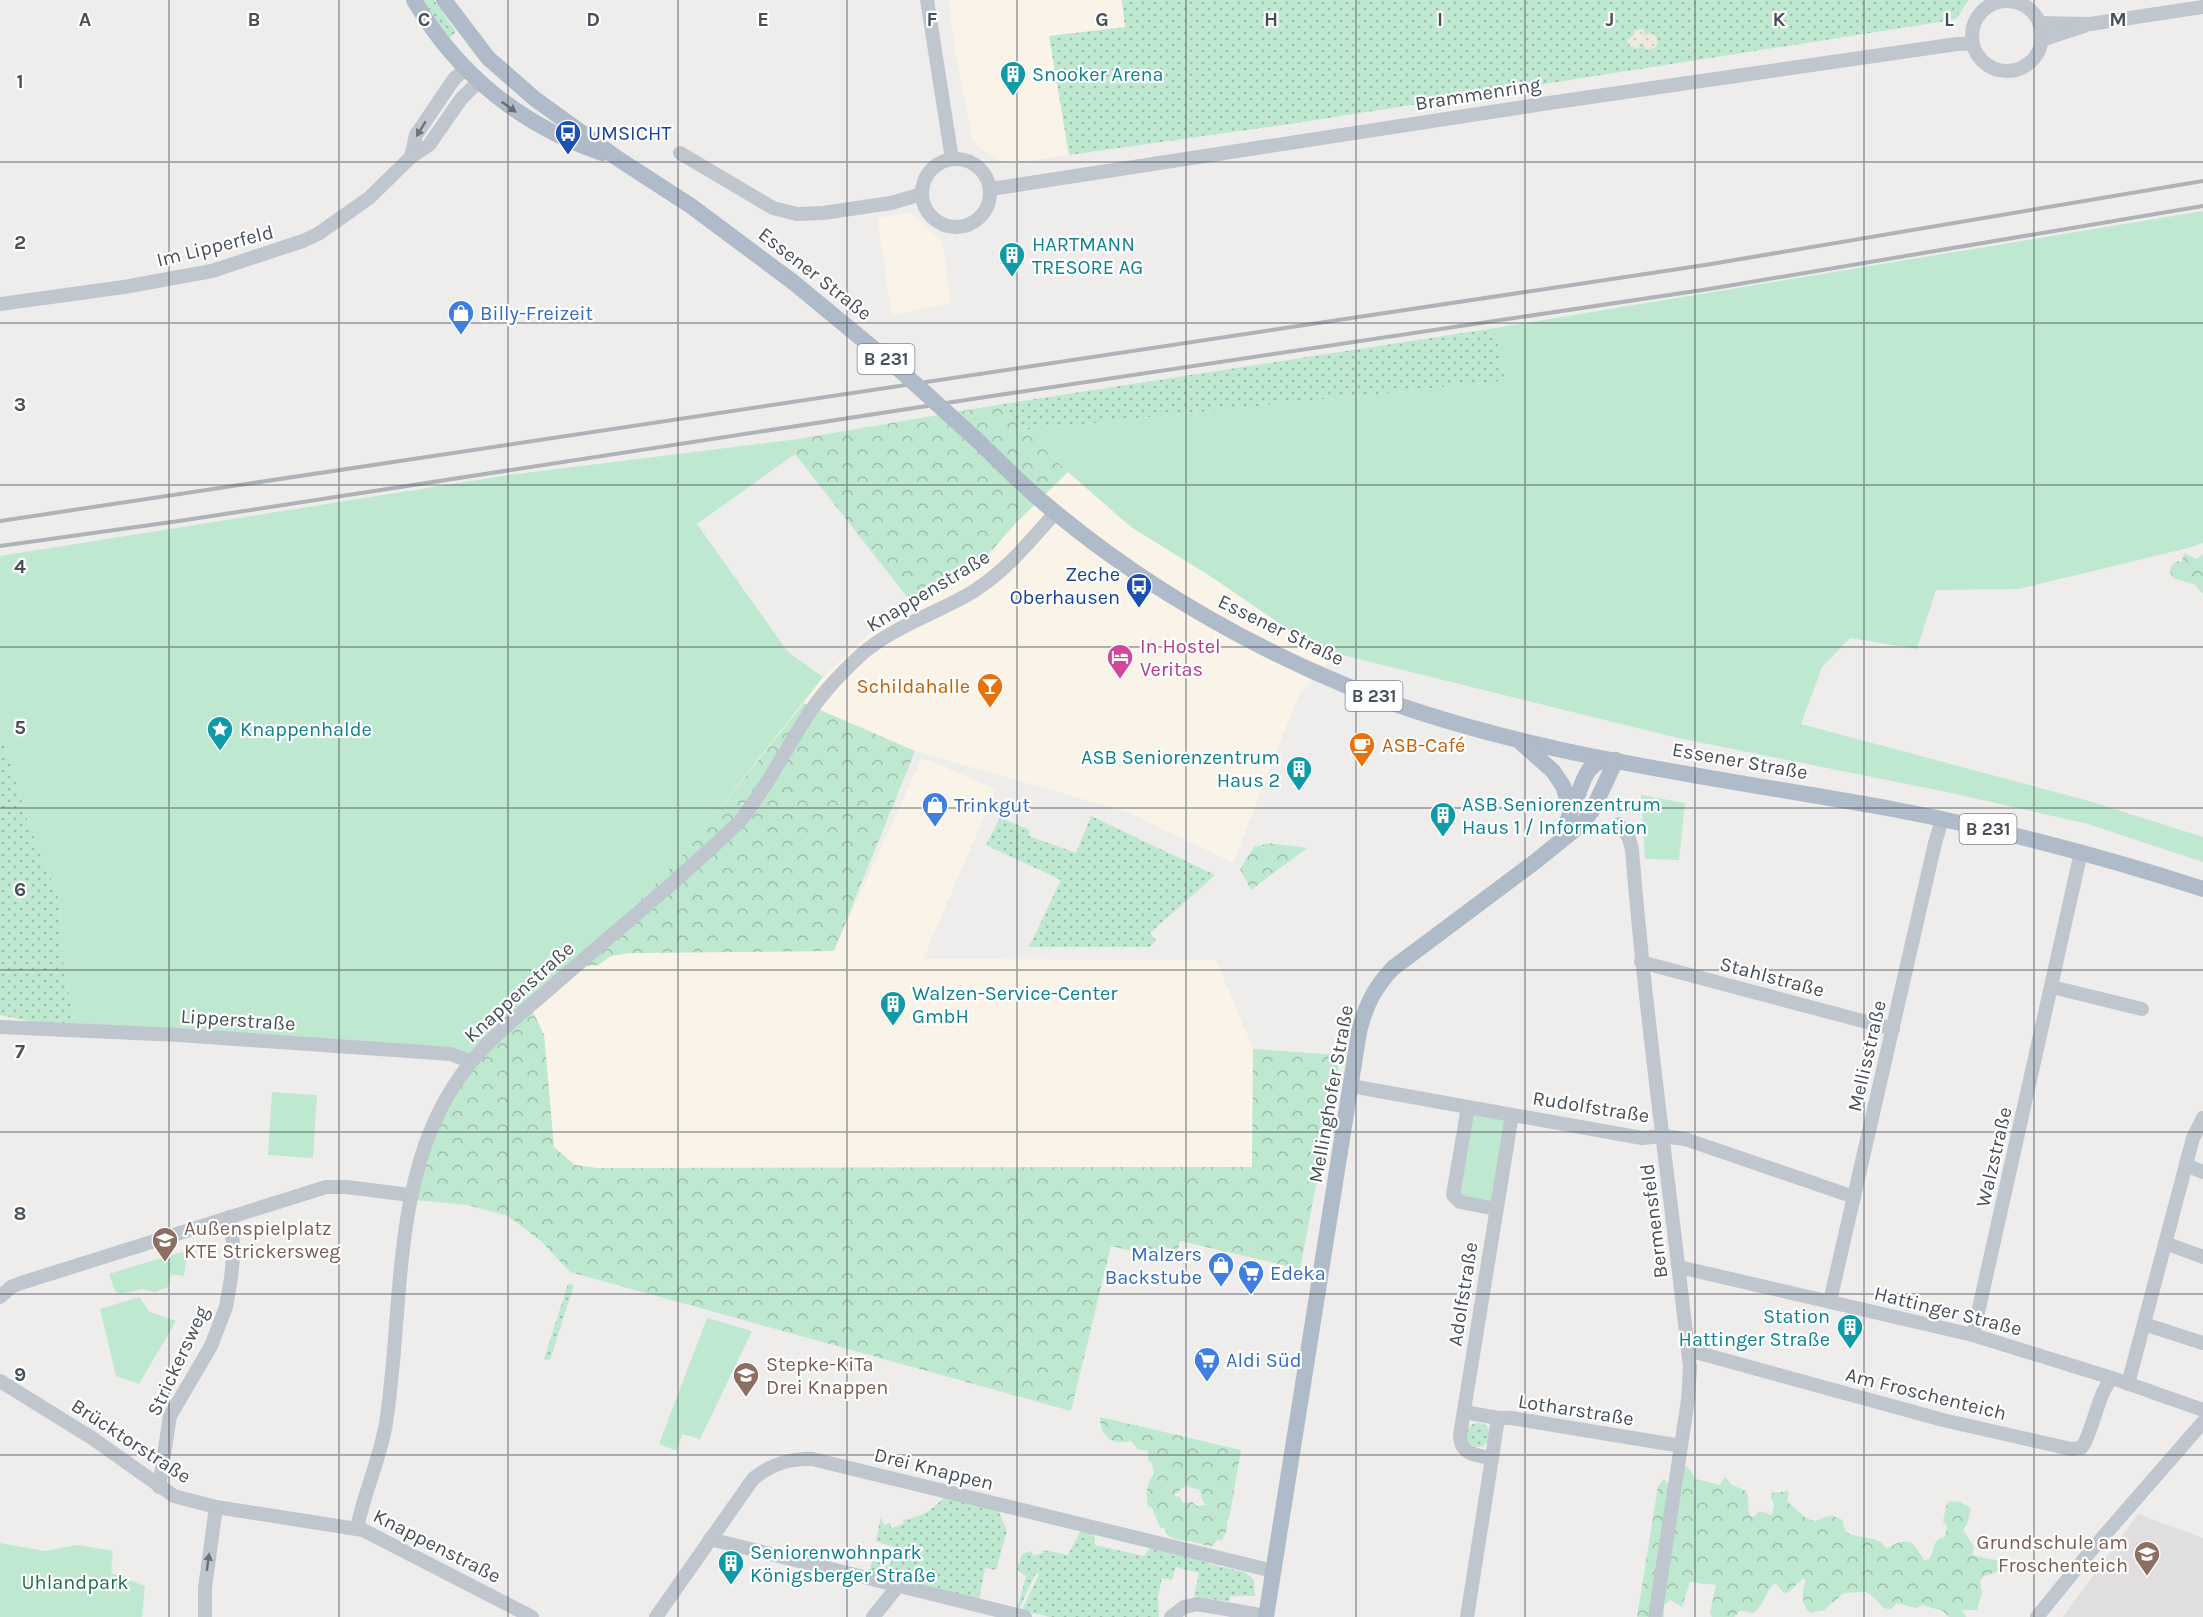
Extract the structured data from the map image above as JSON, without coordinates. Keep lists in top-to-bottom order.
{
  "streets": {
    "main road": ["Essener Straße", "B 231", "Mellinghofer Straße"],
    "street": [
      "Brammenring",
      "Im Lipperfeld",
      "Knappenstraße",
      "Stahlstraße",
      "Lipperstraße",
      "Mellisstraße",
      "Rudolfstraße",
      "Walzstraße",
      "Bermensfeld",
      "Adolfstraße",
      "Hattinger Straße",
      "Strickersweg",
      "Am Froschenteich",
      "Lotharstraße",
      "Brücktorstraße",
      "Drei Knappen"
    ]
  },
  "crossings": [
    ["Im Lipperfeld", "Essener Straße"],
    ["Essener Straße", "Knappenstraße"],
    ["Essener Straße", "Mellisstraße"],
    ["Essener Straße", "Mellinghofer Straße"],
    ["Essener Straße", "Walzstraße"],
    ["Knappenstraße", "Lipperstraße"],
    ["Knappenstraße", "Brücktorstraße"],
    ["Stahlstraße", "Mellisstraße"],
    ["Stahlstraße", "Bermensfeld"],
    ["Mellisstraße", "Rudolfstraße"],
    ["Mellisstraße", "Hattinger Straße"],
    ["Mellinghofer Straße", "Rudolfstraße"],
    ["Mellinghofer Straße", "Drei Knappen"],
    ["Rudolfstraße", "Bermensfeld"],
    ["Rudolfstraße", "Adolfstraße"],
    ["Walzstraße", "Hattinger Straße"],
    ["Bermensfeld", "Hattinger Straße"],
    ["Bermensfeld", "Am Froschenteich"],
    ["Bermensfeld", "Lotharstraße"],
    ["Adolfstraße", "Lotharstraße"],
    ["Hattinger Straße", "Am Froschenteich"],
    ["Strickersweg", "Brücktorstraße"]
  ],
  "parks": ["Uhlandpark"],
  "places": {
    "building": [
      "Snooker Arena",
      "HARTMANN TRESORE AG",
      "ASB Seniorenzentrum Haus 2",
      "ASB Seniorenzentrum Haus 1 / Information",
      "Walzen-Service-Center GmbH",
      "Station Hattinger Straße",
      "Seniorenwohnpark Königsberger Straße"
    ],
    "bus stop": ["UMSICHT", "Zeche Oberhausen"],
    "shop": ["Billy-Freizeit", "Trinkgut", "Malzers Backstube"],
    "hotel": ["In Hostel Veritas"],
    "bar": ["Schildahalle"],
    "place": ["Knappenhalde"],
    "cafe": ["ASB-Café"],
    "school or university": ["Außenspielplatz KTE Strickersweg", "Stepke-KiTa Drei Knappen", "Grundschule am Froschenteich"],
    "supermarket": ["Edeka", "Aldi Süd"]
  },
  "grid": {
    "columns": [
      "A",
      "B",
      "C",
      "D",
      "E",
      "F",
      "G",
      "H",
      "I",
      "J",
      "K",
      "L",
      "M"
    ],
    "rows": [
      "1",
      "2",
      "3",
      "4",
      "5",
      "6",
      "7",
      "8",
      "9"
    ]
  }
}
